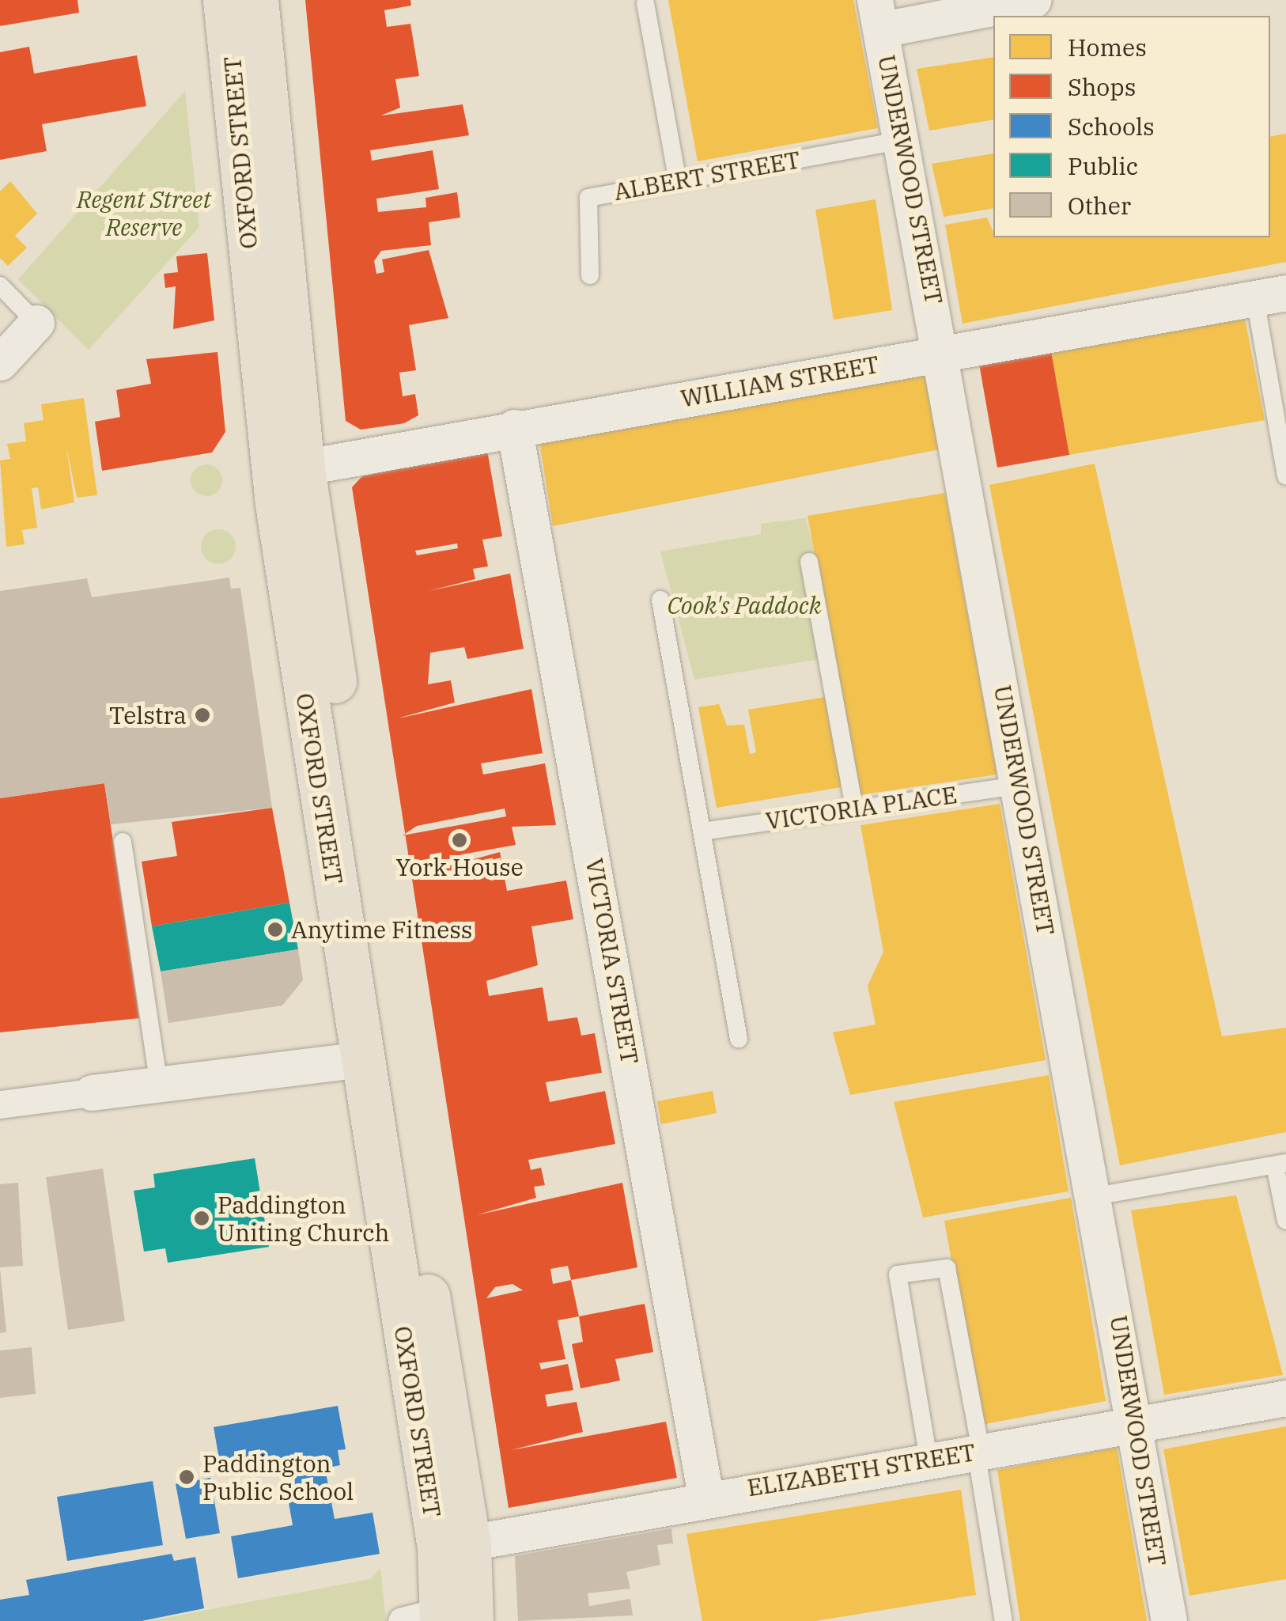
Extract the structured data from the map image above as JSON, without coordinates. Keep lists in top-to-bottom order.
{
  "streets": {
    "main road": ["OXFORD STREET"],
    "street": [
      "UNDERWOOD STREET",
      "WILLIAM STREET",
      "VICTORIA STREET",
      "ELIZABETH STREET"
    ],
    "lane": ["ALBERT STREET", "VICTORIA PLACE"]
  },
  "crossings": [
    ["OXFORD STREET", "WILLIAM STREET"],
    ["OXFORD STREET", "ELIZABETH STREET"],
    ["ALBERT STREET", "UNDERWOOD STREET"],
    ["UNDERWOOD STREET", "WILLIAM STREET"],
    ["UNDERWOOD STREET", "VICTORIA PLACE"],
    ["UNDERWOOD STREET", "ELIZABETH STREET"],
    ["WILLIAM STREET", "VICTORIA STREET"],
    ["VICTORIA STREET", "ELIZABETH STREET"]
  ],
  "parks": ["Regent Street Reserve", "Cook's Paddock"],
  "places": [
    "Telstra",
    "York House",
    "Anytime Fitness",
    "Paddington Uniting Church",
    "Paddington Public School"
  ],
  "legend": [
    "Homes",
    "Shops",
    "Schools",
    "Public",
    "Other"
  ]
}
